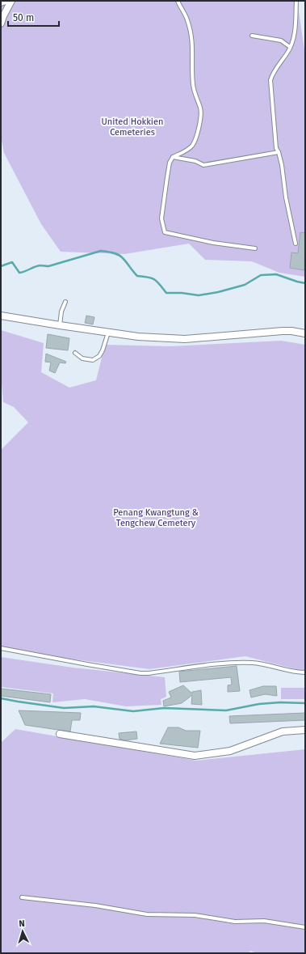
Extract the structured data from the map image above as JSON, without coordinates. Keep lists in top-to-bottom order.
{
  "parks": ["United Hokkien Cemeteries", "Penang Kwangtung & Tengchew Cemetery"],
  "scale_bar": "50 m",
  "north": "top"
}
